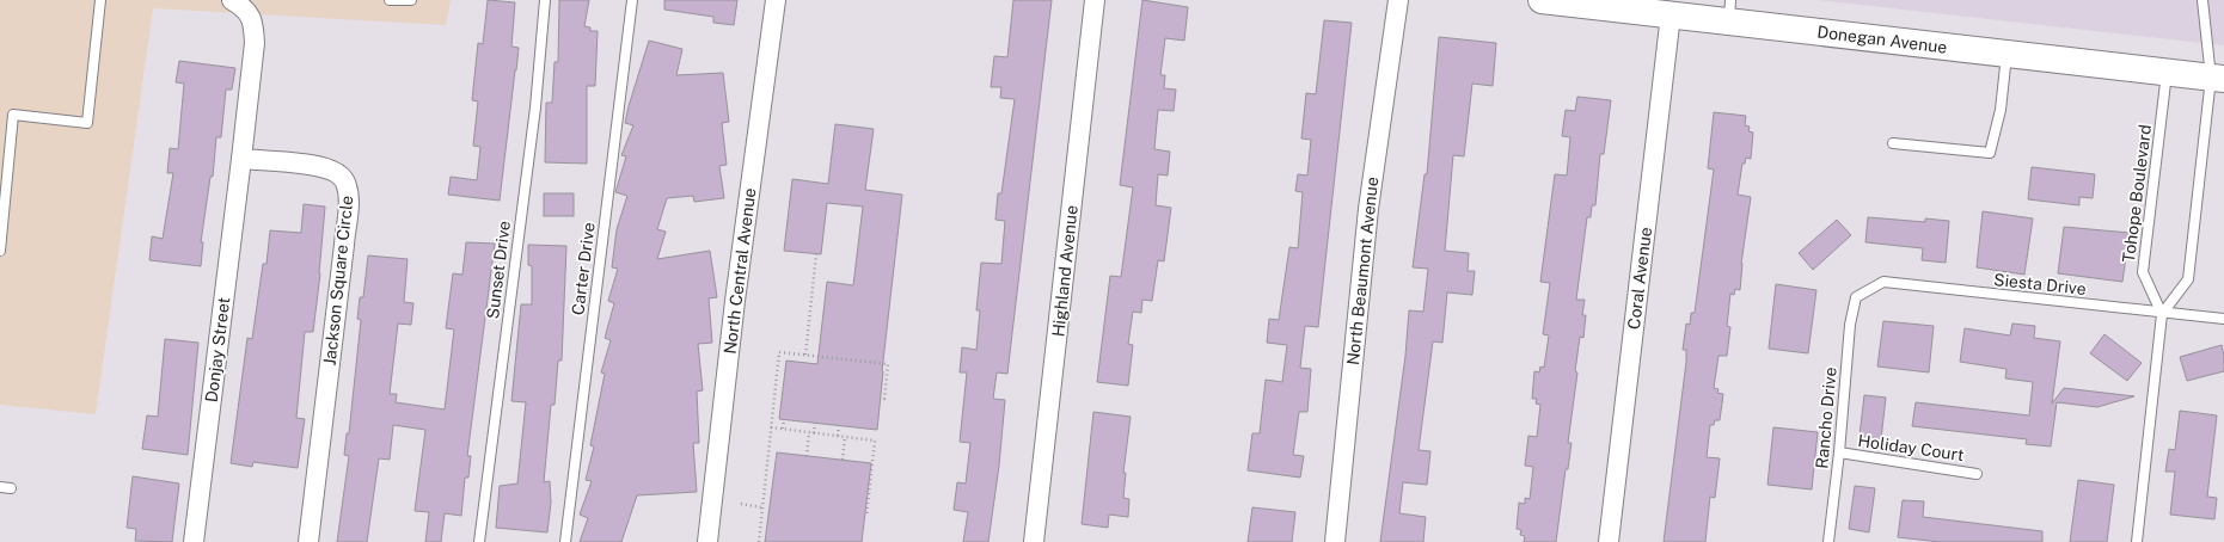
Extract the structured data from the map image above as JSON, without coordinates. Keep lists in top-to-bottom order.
{
  "streets": {
    "street": [
      "Donegan Avenue",
      "North Central Avenue",
      "Highland Avenue",
      "North Beaumont Avenue",
      "Coral Avenue",
      "Jackson Square Circle",
      "Donjay Street"
    ],
    "lane": [
      "Tohope Boulevard",
      "Carter Drive",
      "Sunset Drive",
      "Siesta Drive",
      "Rancho Drive",
      "Holiday Court"
    ]
  },
  "crossings": [
    ["Donegan Avenue", "Tohope Boulevard"],
    ["Donegan Avenue", "Coral Avenue"],
    ["Tohope Boulevard", "Siesta Drive"],
    ["Jackson Square Circle", "Donjay Street"],
    ["Siesta Drive", "Rancho Drive"],
    ["Rancho Drive", "Holiday Court"]
  ]
}
